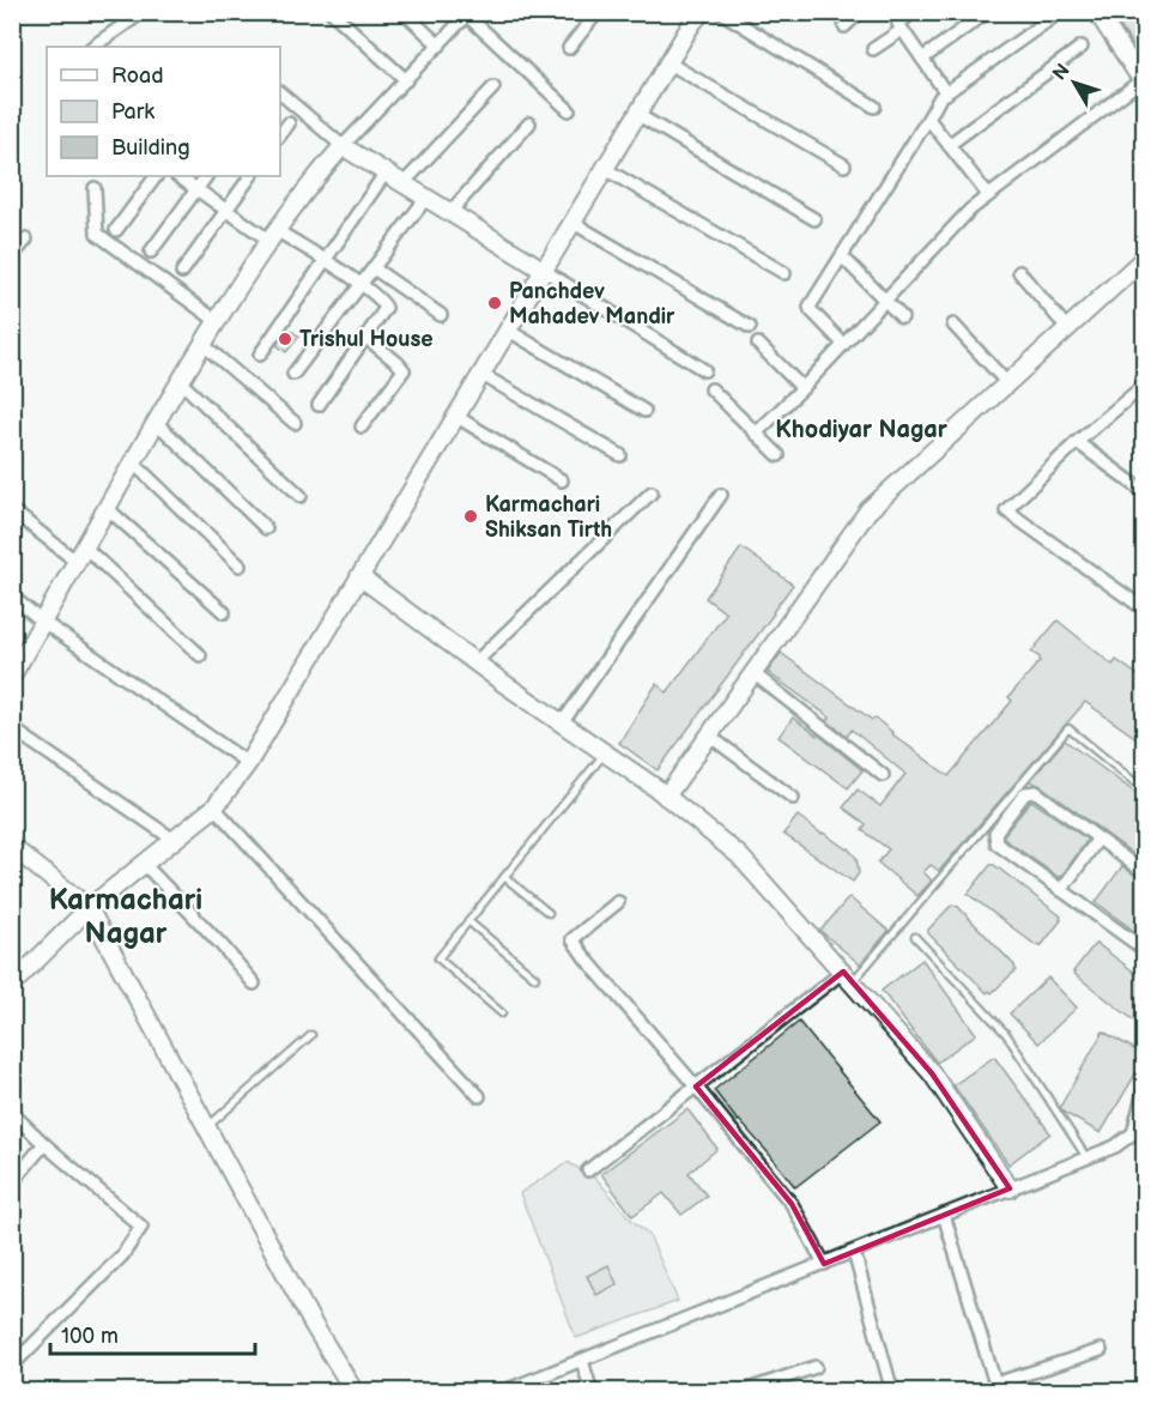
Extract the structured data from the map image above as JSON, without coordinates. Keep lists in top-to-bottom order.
{
  "districts": ["Khodiyar Nagar", "Karmachari Nagar"],
  "places": ["Panchdev Mahadev Mandir", "Trishul House", "Karmachari Shiksan Tirth"],
  "legend": ["Road", "Park", "Building"],
  "scale_bar": "100 m",
  "north": "top left"
}
